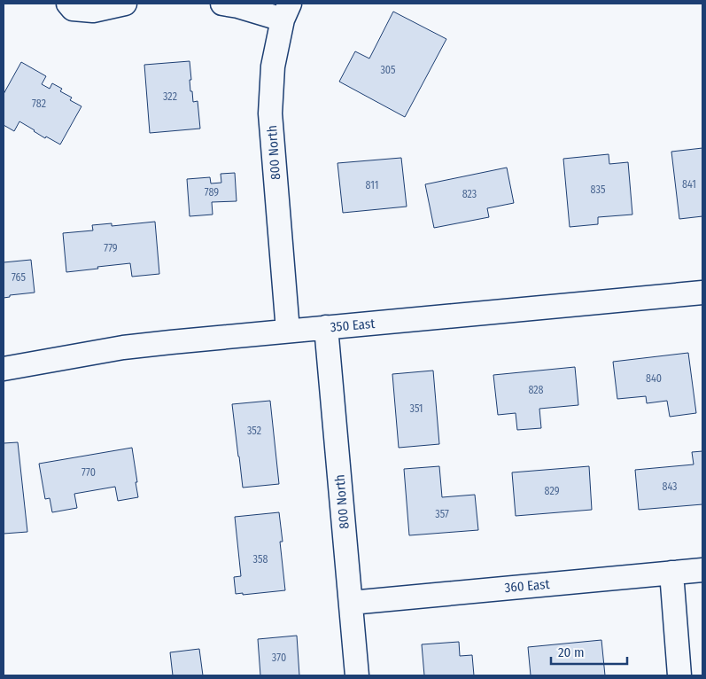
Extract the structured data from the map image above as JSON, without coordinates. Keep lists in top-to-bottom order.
{
  "streets": {
    "street": ["800 North", "350 East", "360 East"]
  },
  "crossings": [
    ["800 North", "350 East"],
    ["800 North", "360 East"]
  ],
  "house_numbers": [
    "305",
    "322",
    "782",
    "841",
    "811",
    "835",
    "789",
    "823",
    "779",
    "765",
    "840",
    "828",
    "351",
    "352",
    "770",
    "843",
    "829",
    "357",
    "358",
    "370"
  ],
  "scale_bar": "20 m"
}
